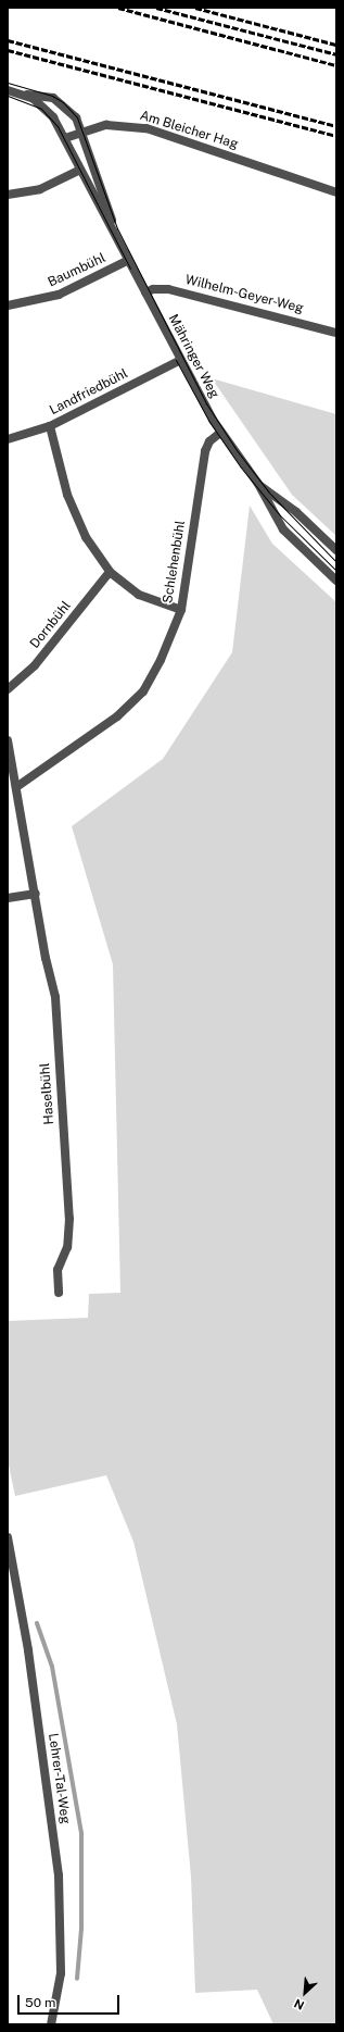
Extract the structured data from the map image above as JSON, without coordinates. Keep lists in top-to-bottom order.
{
  "streets": {
    "street": [
      "Am Bleicher Hag",
      "Baumbühl",
      "Wilhelm-Geyer-Weg",
      "Mähringer Weg",
      "Landfriedbühl",
      "Schlehenbühl",
      "Dornbühl",
      "Haselbühl",
      "Lehrer-Tal-Weg"
    ]
  },
  "crossings": [
    ["Am Bleicher Hag", "Mähringer Weg"],
    ["Baumbühl", "Mähringer Weg"],
    ["Wilhelm-Geyer-Weg", "Mähringer Weg"],
    ["Mähringer Weg", "Landfriedbühl"],
    ["Mähringer Weg", "Schlehenbühl"],
    ["Schlehenbühl", "Haselbühl"]
  ],
  "scale_bar": "50 m",
  "north": "bottom left"
}
